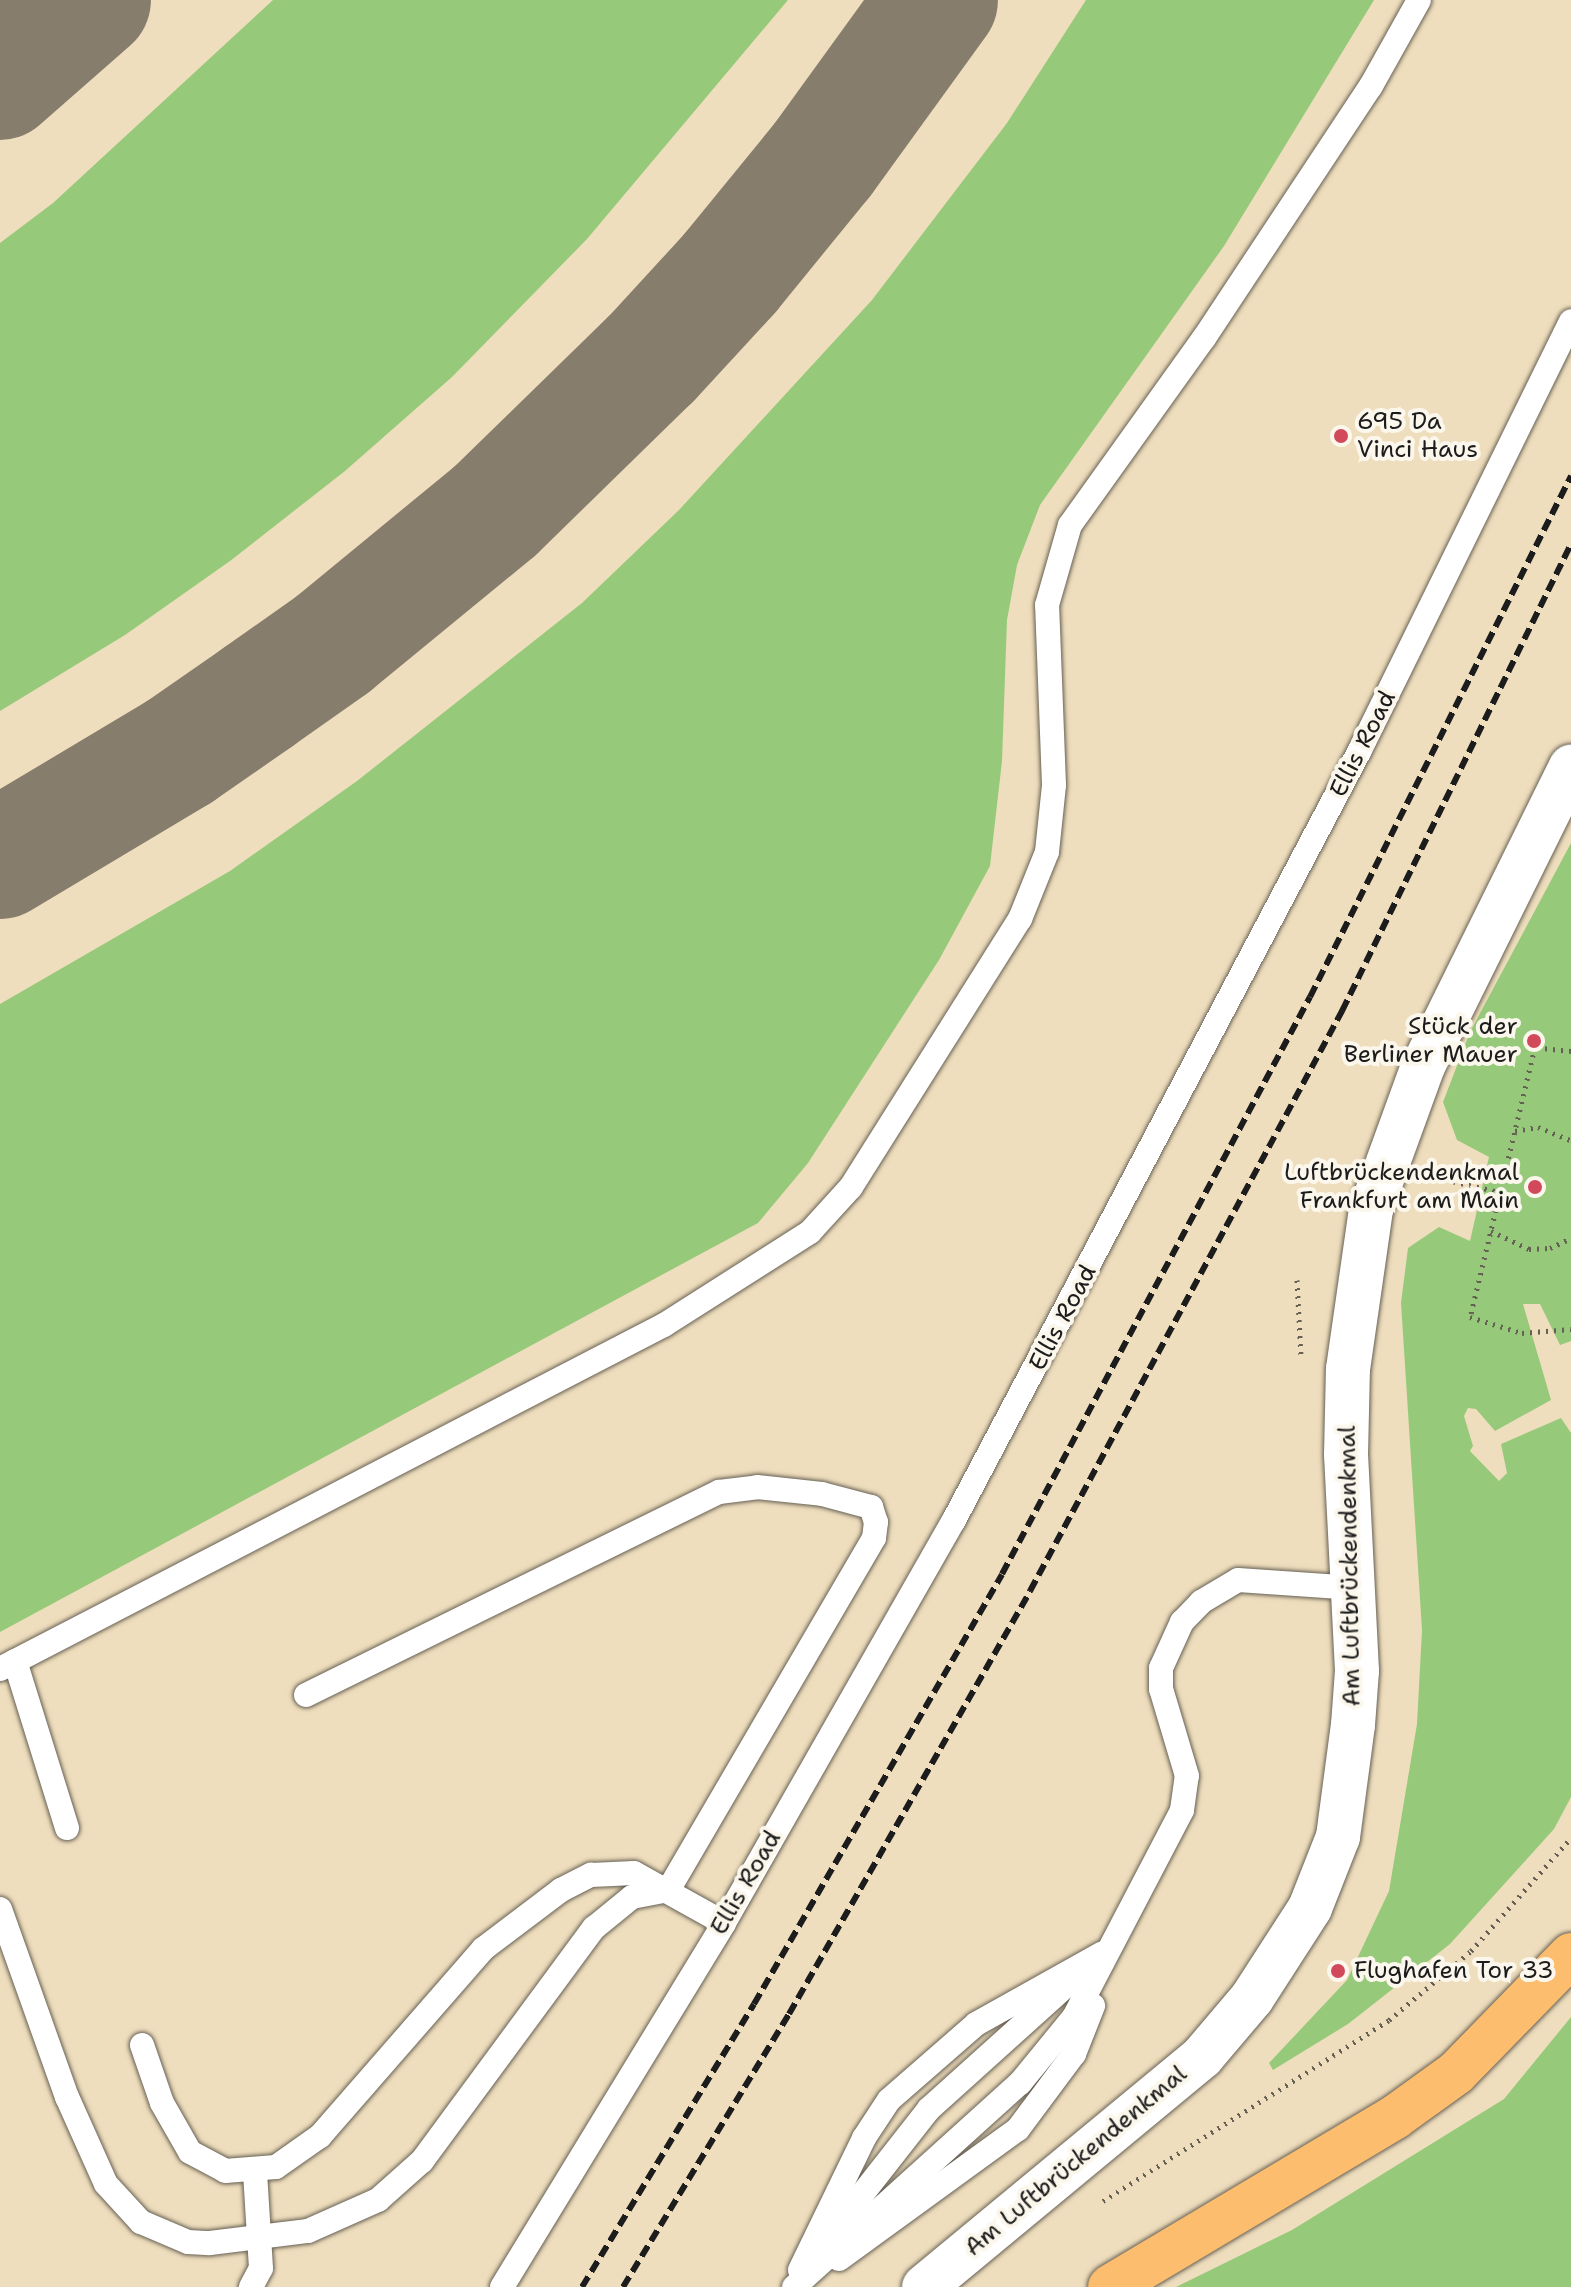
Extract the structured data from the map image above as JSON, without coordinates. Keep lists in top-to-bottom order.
{
  "streets": {
    "street": ["Am Luftbrückendenkmal"],
    "lane": ["Ellis Road"]
  },
  "places": [
    "695 Da Vinci Haus",
    "Stück der Berliner Mauer",
    "Luftbrückendenkmal Frankfurt am Main",
    "Flughafen Tor 33"
  ]
}
